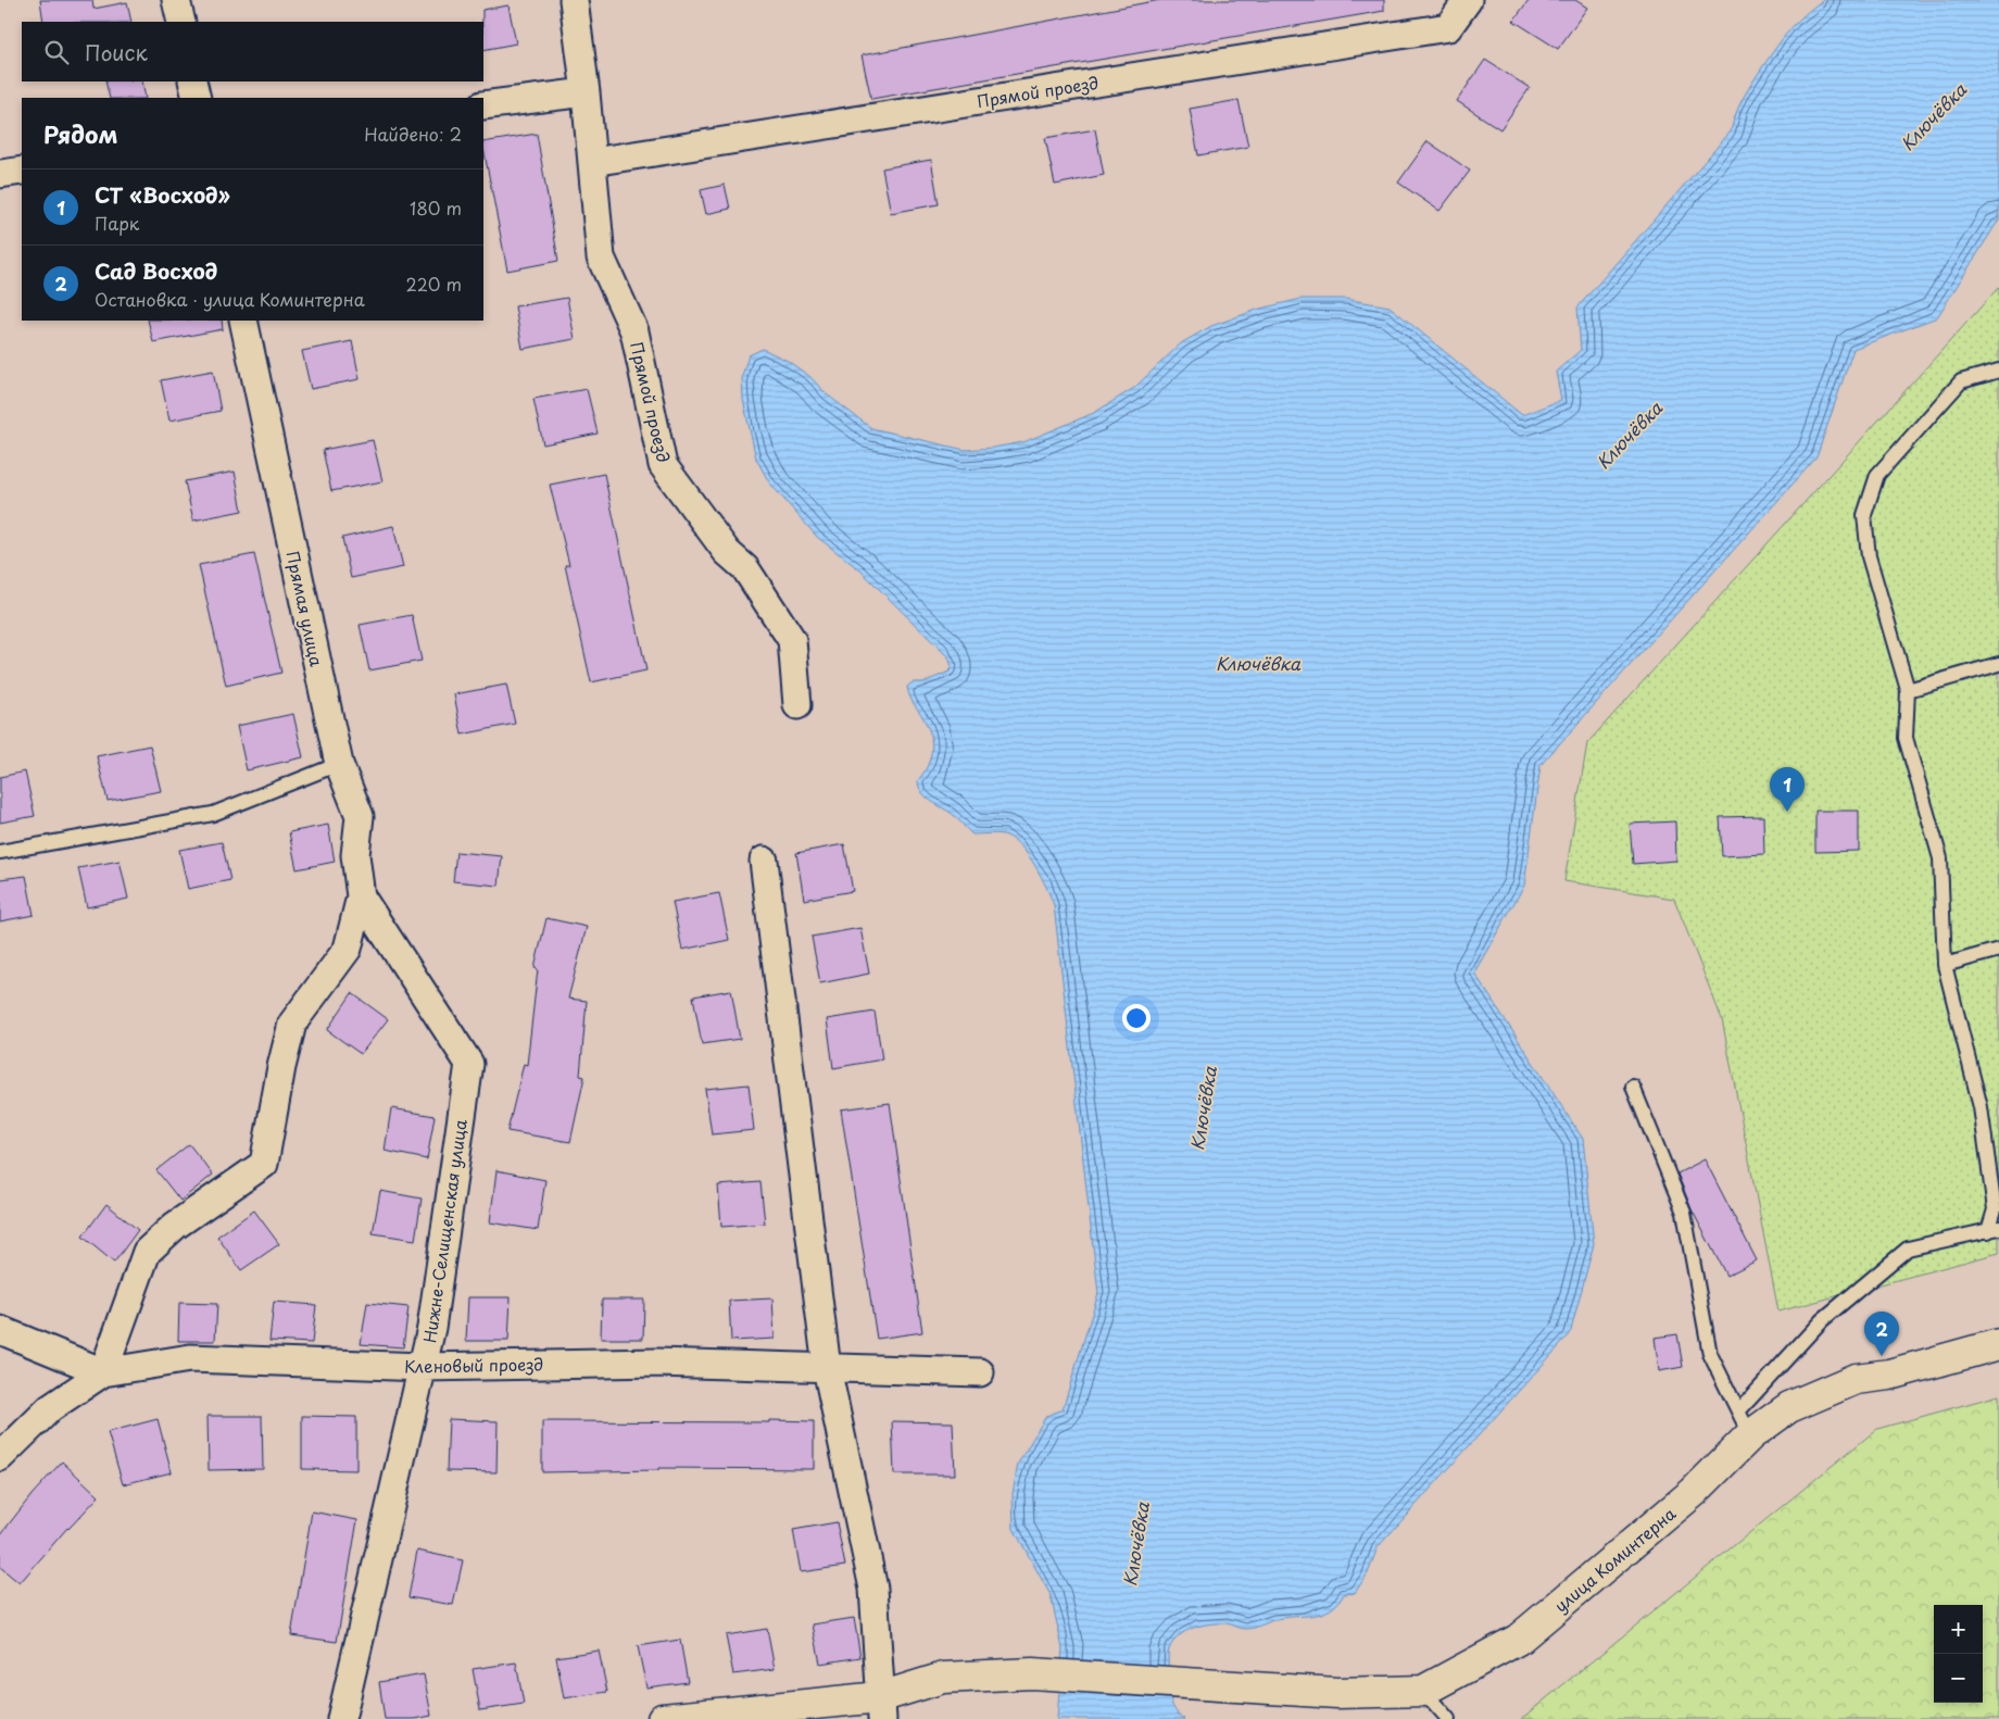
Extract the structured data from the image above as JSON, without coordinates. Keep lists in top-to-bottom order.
{
  "streets": {
    "street": [
      "Прямой проезд",
      "Прямая улица",
      "Нижне-Селищенская улица",
      "Кленовый проезд",
      "улица Коминтерна"
    ]
  },
  "crossings": [
    ["Прямая улица", "Нижне-Селищенская улица"],
    ["Нижне-Селищенская улица", "Кленовый проезд"]
  ],
  "water": ["Ключёвка"],
  "page": {
    "search": "Поиск",
    "heading": ["Рядом", "Найдено: 2"],
    "list": [
      {
        "mark": "1",
        "name": "СТ «Восход»",
        "note": "Парк",
        "value": "180 m"
      },
      {
        "mark": "2",
        "name": "Сад Восход",
        "note": "Остановка · улица Коминтерна",
        "value": "220 m"
      }
    ],
    "pins": ["1", "2"],
    "map_buttons": ["+", "−"]
  }
}
